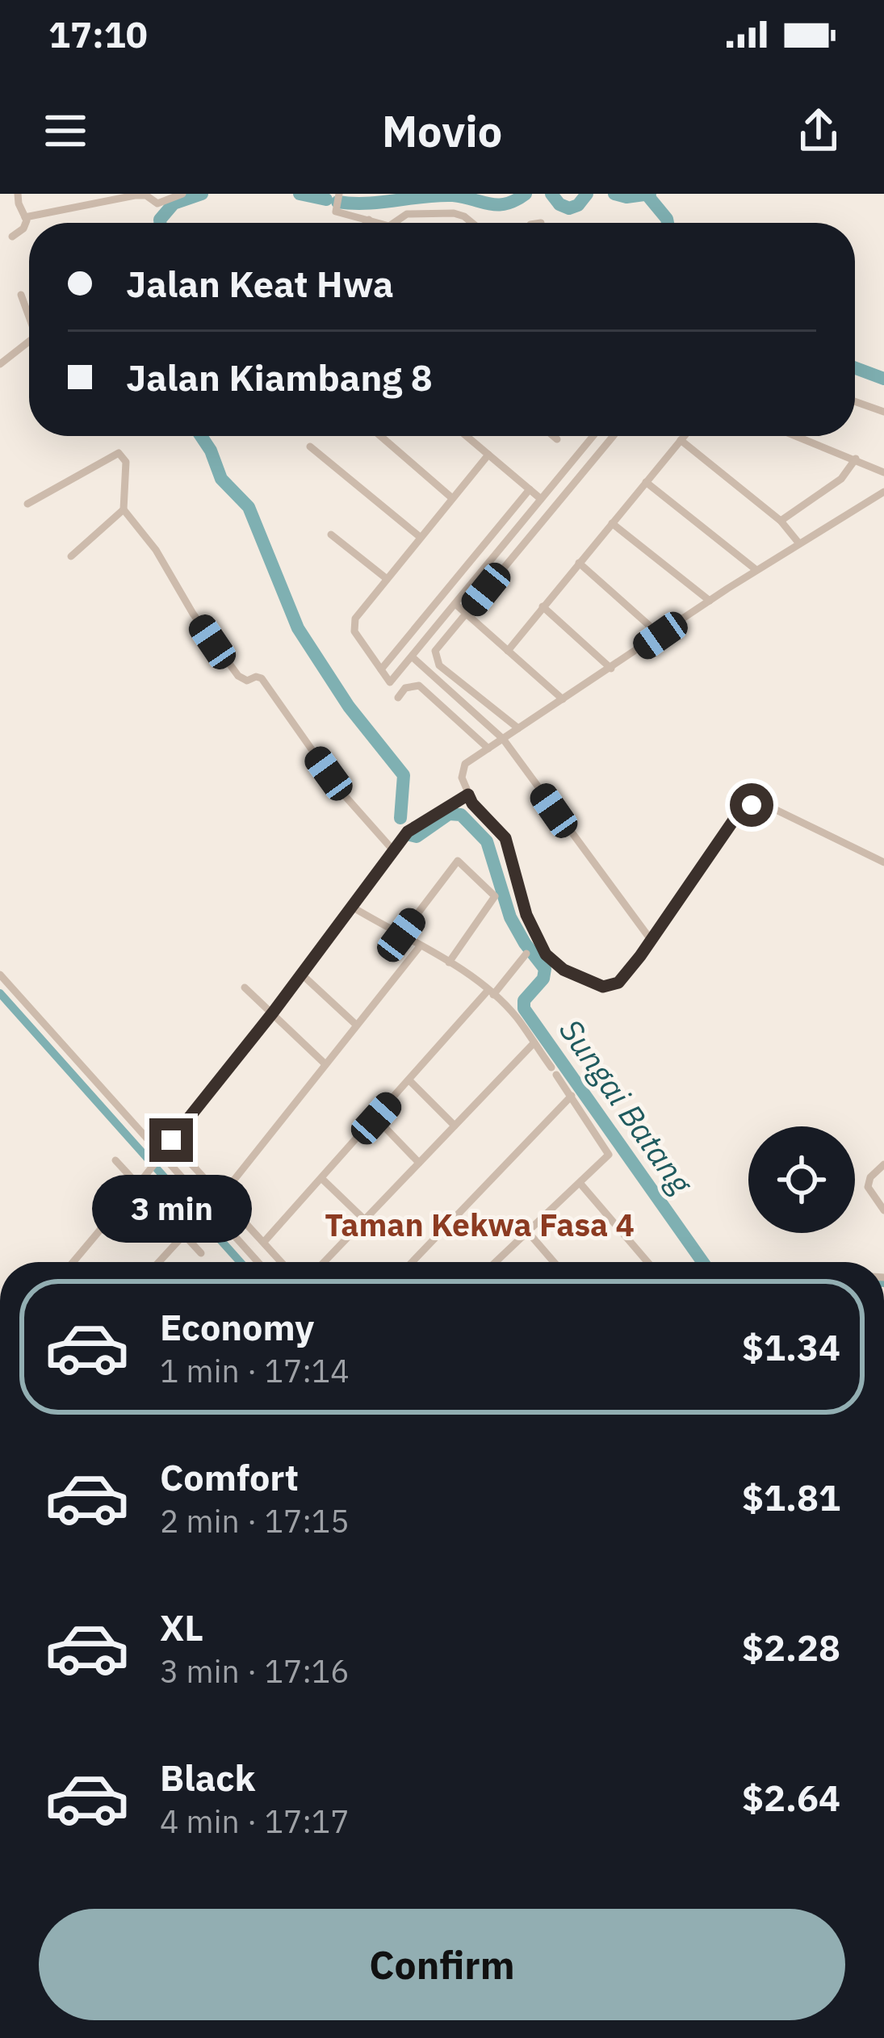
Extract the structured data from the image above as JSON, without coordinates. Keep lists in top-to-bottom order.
{
  "districts": ["Taman Kekwa Fasa 4"],
  "water": ["Sungai Batang"],
  "page": {
    "status": "17:10",
    "header": "Movio",
    "banner": ["Jalan Keat Hwa", "Jalan Kiambang 8"],
    "bubble": "3 min",
    "list": [
      {
        "name": "Economy",
        "note": "1 min · 17:14",
        "value": "$1.34"
      },
      {
        "name": "Comfort",
        "note": "2 min · 17:15",
        "value": "$1.81"
      },
      {
        "name": "XL",
        "note": "3 min · 17:16",
        "value": "$2.28"
      },
      {
        "name": "Black",
        "note": "4 min · 17:17",
        "value": "$2.64"
      }
    ],
    "buttons": "Confirm"
  }
}
